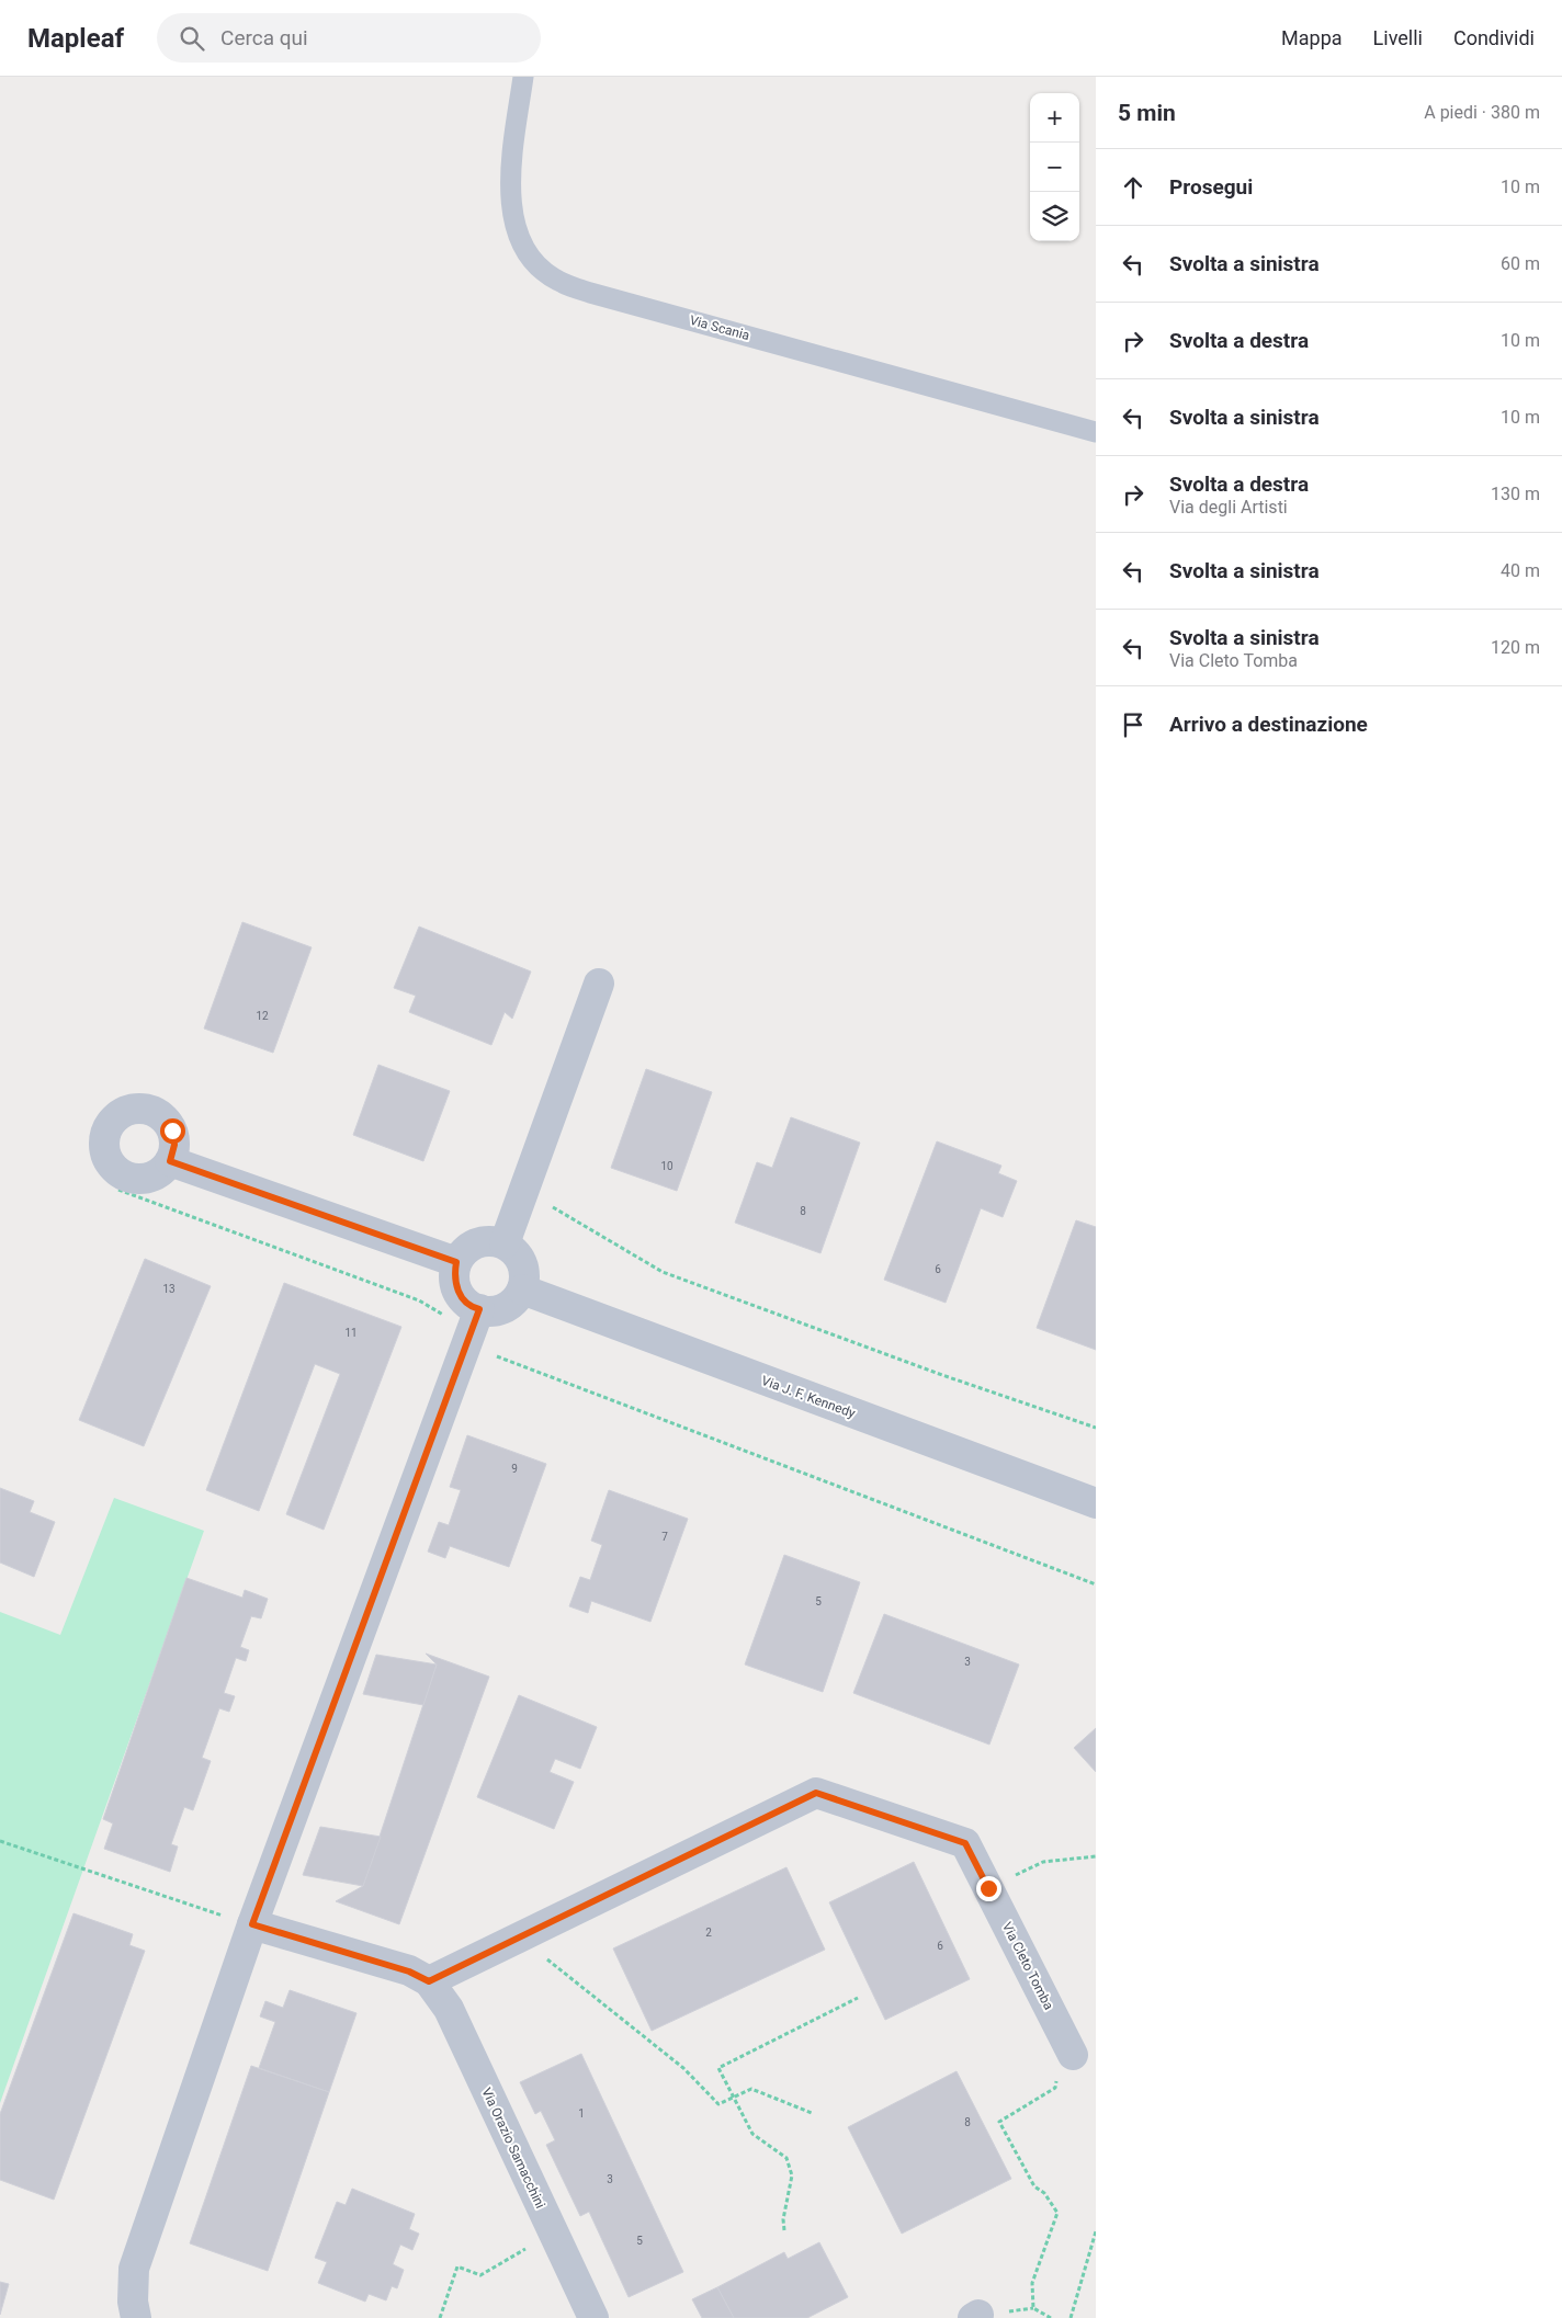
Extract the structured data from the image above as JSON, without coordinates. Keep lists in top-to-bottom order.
{
  "streets": {
    "street": ["Via J. F. Kennedy", "Via Cleto Tomba", "Via Orazio Samacchini"],
    "lane": ["Via Scania"]
  },
  "crossings": [
    ["Via Cleto Tomba", "Via Orazio Samacchini"]
  ],
  "house_numbers": [
    "12",
    "10",
    "8",
    "6",
    "13",
    "11",
    "9",
    "7",
    "5",
    "3",
    "2",
    "6",
    "1",
    "8",
    "3",
    "5"
  ],
  "page": {
    "header": "Mapleaf",
    "search": "Cerca qui",
    "nav": ["Mappa", "Livelli", "Condividi"],
    "heading": ["5 min", "A piedi · 380 m"],
    "map_buttons": ["+", "−"],
    "list": [
      ["Prosegui", "10 m"],
      ["Svolta a sinistra", "60 m"],
      ["Svolta a destra", "10 m"],
      ["Svolta a sinistra", "10 m"],
      ["Svolta a destra", "Via degli Artisti", "130 m"],
      ["Svolta a sinistra", "40 m"],
      ["Svolta a sinistra", "Via Cleto Tomba", "120 m"],
      "Arrivo a destinazione"
    ]
  }
}
